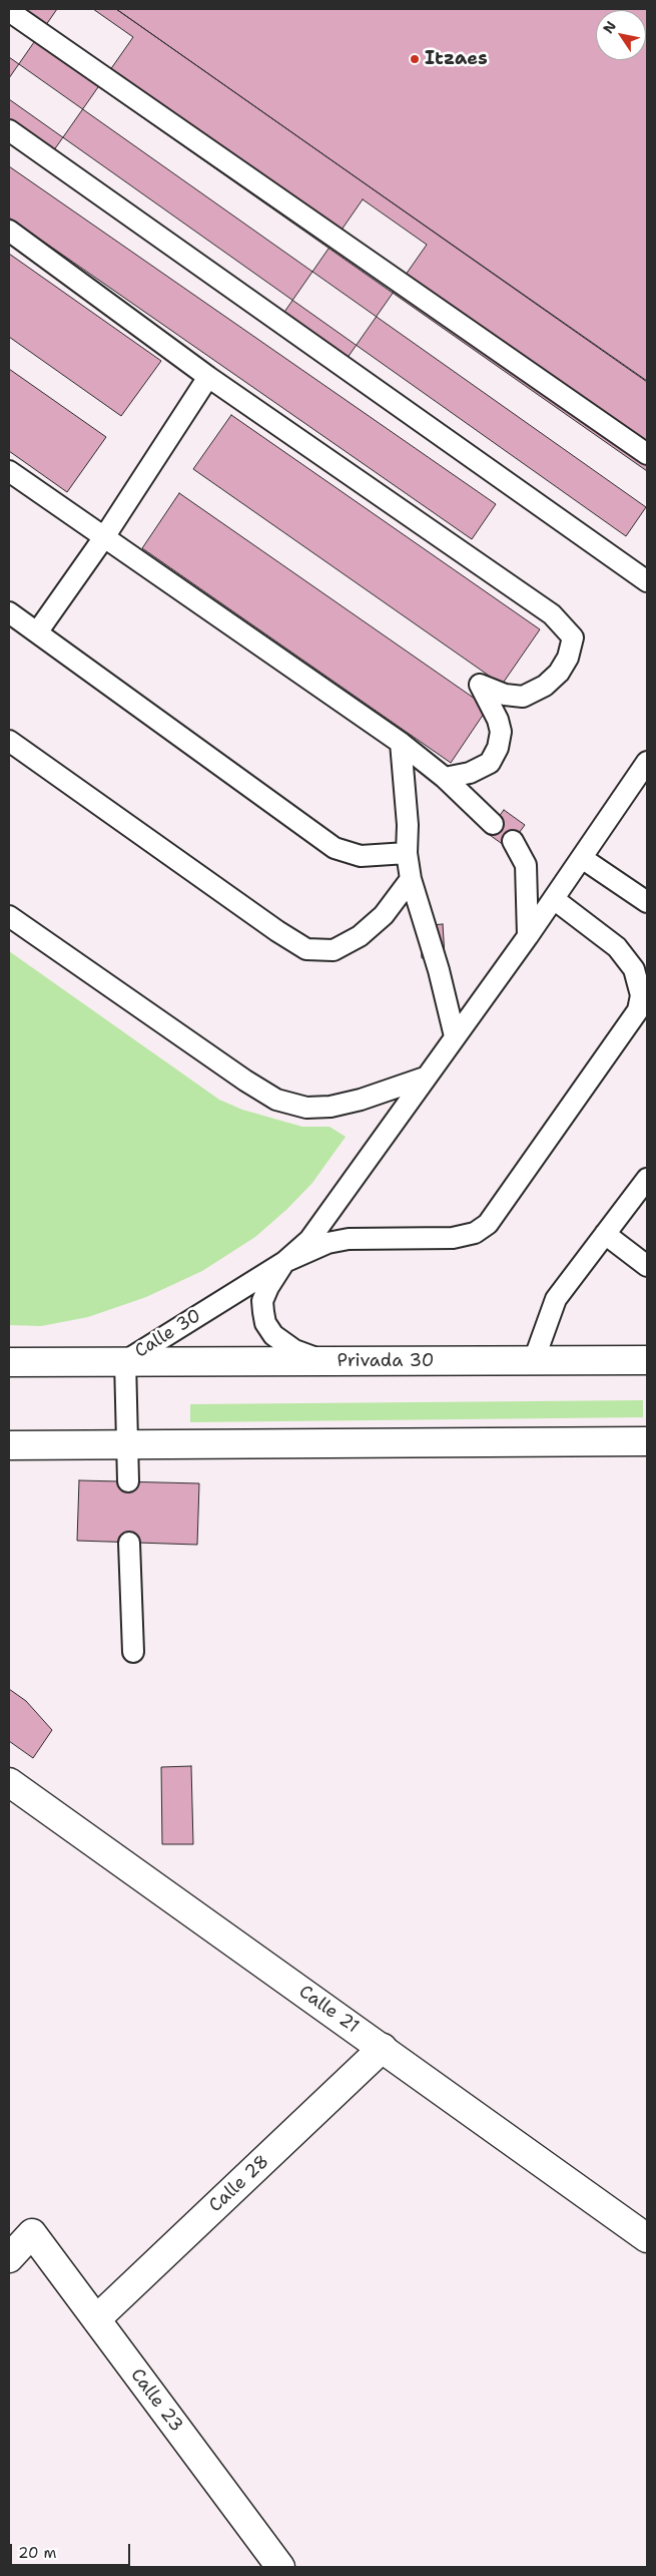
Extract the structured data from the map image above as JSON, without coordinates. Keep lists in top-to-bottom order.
{
  "streets": {
    "street": [
      "Calle 30",
      "Privada 30",
      "Calle 21",
      "Calle 28",
      "Calle 23"
    ]
  },
  "crossings": [
    ["Calle 30", "Privada 30"],
    ["Calle 21", "Calle 28"],
    ["Calle 28", "Calle 23"]
  ],
  "places": ["Itzaes"],
  "scale_bar": "20 m",
  "north": "top left"
}
